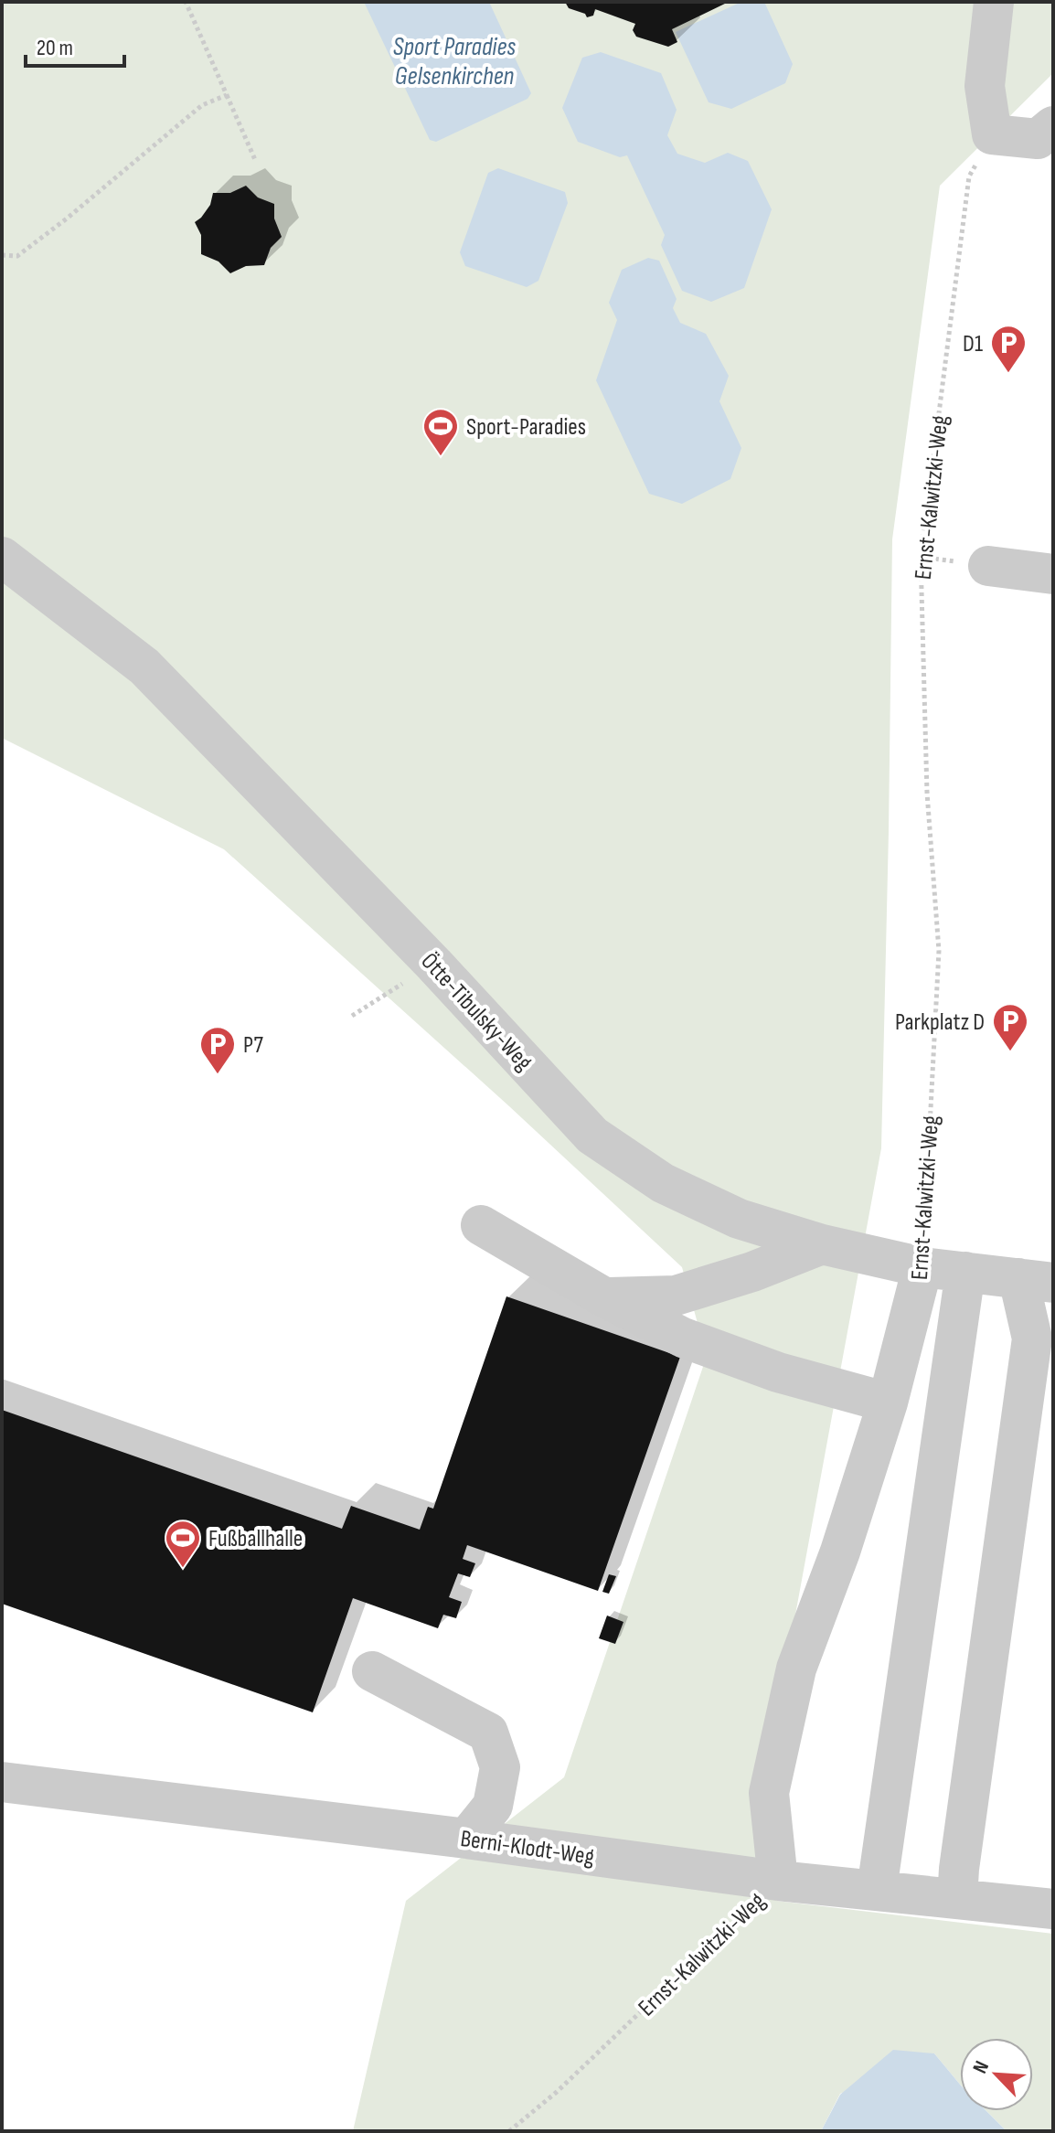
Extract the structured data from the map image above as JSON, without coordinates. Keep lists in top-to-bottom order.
{
  "streets": {
    "street": ["Ernst-Kalwitzki-Weg", "Ötte-Tibulsky-Weg", "Berni-Klodt-Weg"]
  },
  "crossings": [
    ["Ernst-Kalwitzki-Weg", "Ötte-Tibulsky-Weg"],
    ["Ernst-Kalwitzki-Weg", "Berni-Klodt-Weg"]
  ],
  "water": ["Sport Paradies Gelsenkirchen"],
  "places": {
    "parking": ["D1", "Parkplatz D", "P7"],
    "sports": ["Sport-Paradies", "Fußballhalle"]
  },
  "scale_bar": "20 m",
  "north": "top left"
}
